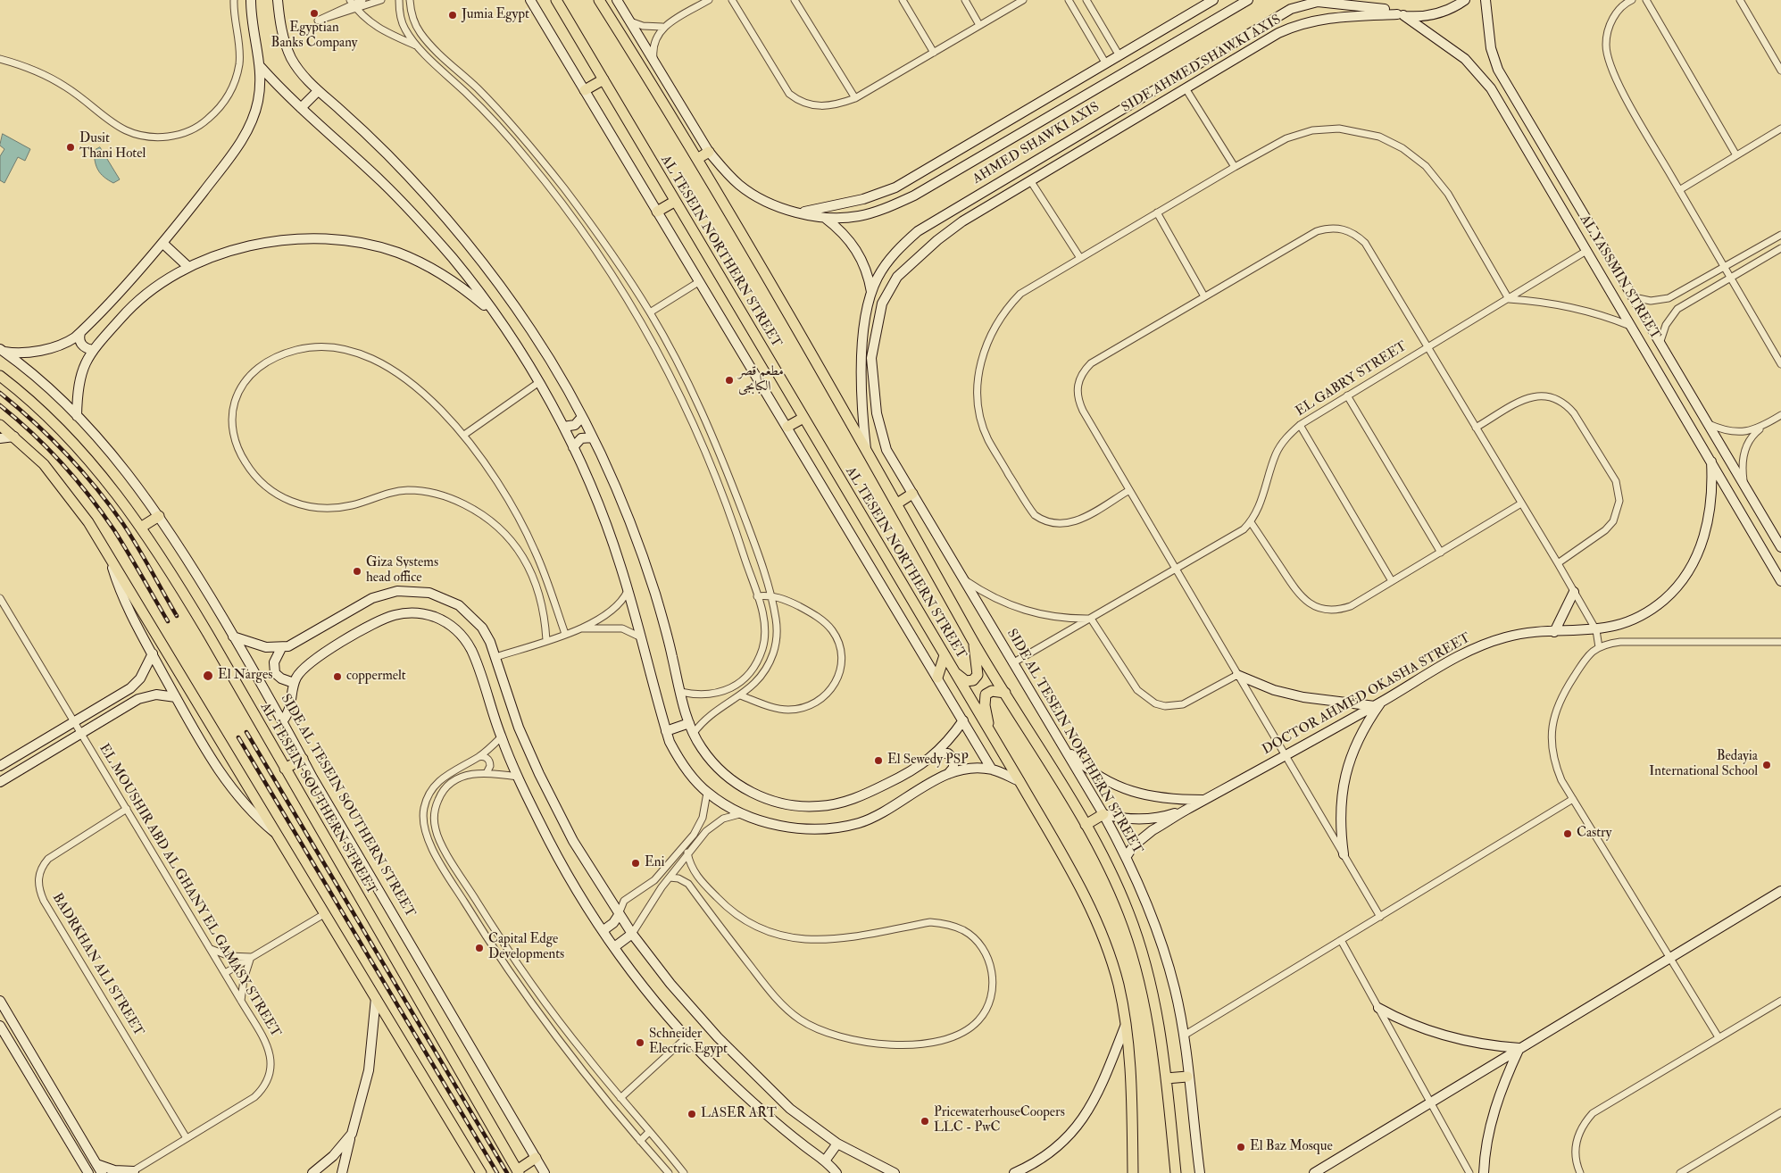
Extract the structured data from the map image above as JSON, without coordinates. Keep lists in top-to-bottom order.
{
  "streets": {
    "main road": ["AL TESEIN NORTHERN STREET", "AL TESEIN SOUTHERN STREET"],
    "street": [
      "SIDE AHMED SHAWKI AXIS",
      "AHMED SHAWKI AXIS",
      "AL YASSMIN STREET",
      "EL GABRY STREET",
      "DOCTOR AHMED OKASHA STREET",
      "SIDE AL TESEIN NORTHERN STREET",
      "SIDE AL TESEIN SOUTHERN STREET",
      "EL MOUSHIR ABD AL GHANY EL GAMASY STREET",
      "BADRKHAN ALI STREET"
    ]
  },
  "crossings": [
    ["SIDE AHMED SHAWKI AXIS", "AL YASSMIN STREET"],
    ["SIDE AHMED SHAWKI AXIS", "SIDE AL TESEIN NORTHERN STREET"],
    ["AHMED SHAWKI AXIS", "AL TESEIN NORTHERN STREET"],
    ["AL YASSMIN STREET", "EL GABRY STREET"],
    ["AL YASSMIN STREET", "DOCTOR AHMED OKASHA STREET"],
    ["EL GABRY STREET", "SIDE AL TESEIN NORTHERN STREET"],
    ["DOCTOR AHMED OKASHA STREET", "SIDE AL TESEIN NORTHERN STREET"],
    ["EL MOUSHIR ABD AL GHANY EL GAMASY STREET", "BADRKHAN ALI STREET"]
  ],
  "places": [
    "Egyptian Banks Company",
    "Jumia Egypt",
    "Dusit Thani Hotel",
    "مطعم قصر الكبابجى",
    "Giza Systems head office",
    "El Narges",
    "coppermelt",
    "El Sewedy PSP",
    "Bedayia International School",
    "Castry",
    "Eni",
    "Capital Edge Developments",
    "Schneider Electric Egypt",
    "LASER ART",
    "PricewaterhouseCoopers LLC - PwC",
    "El Baz Mosque"
  ]
}
